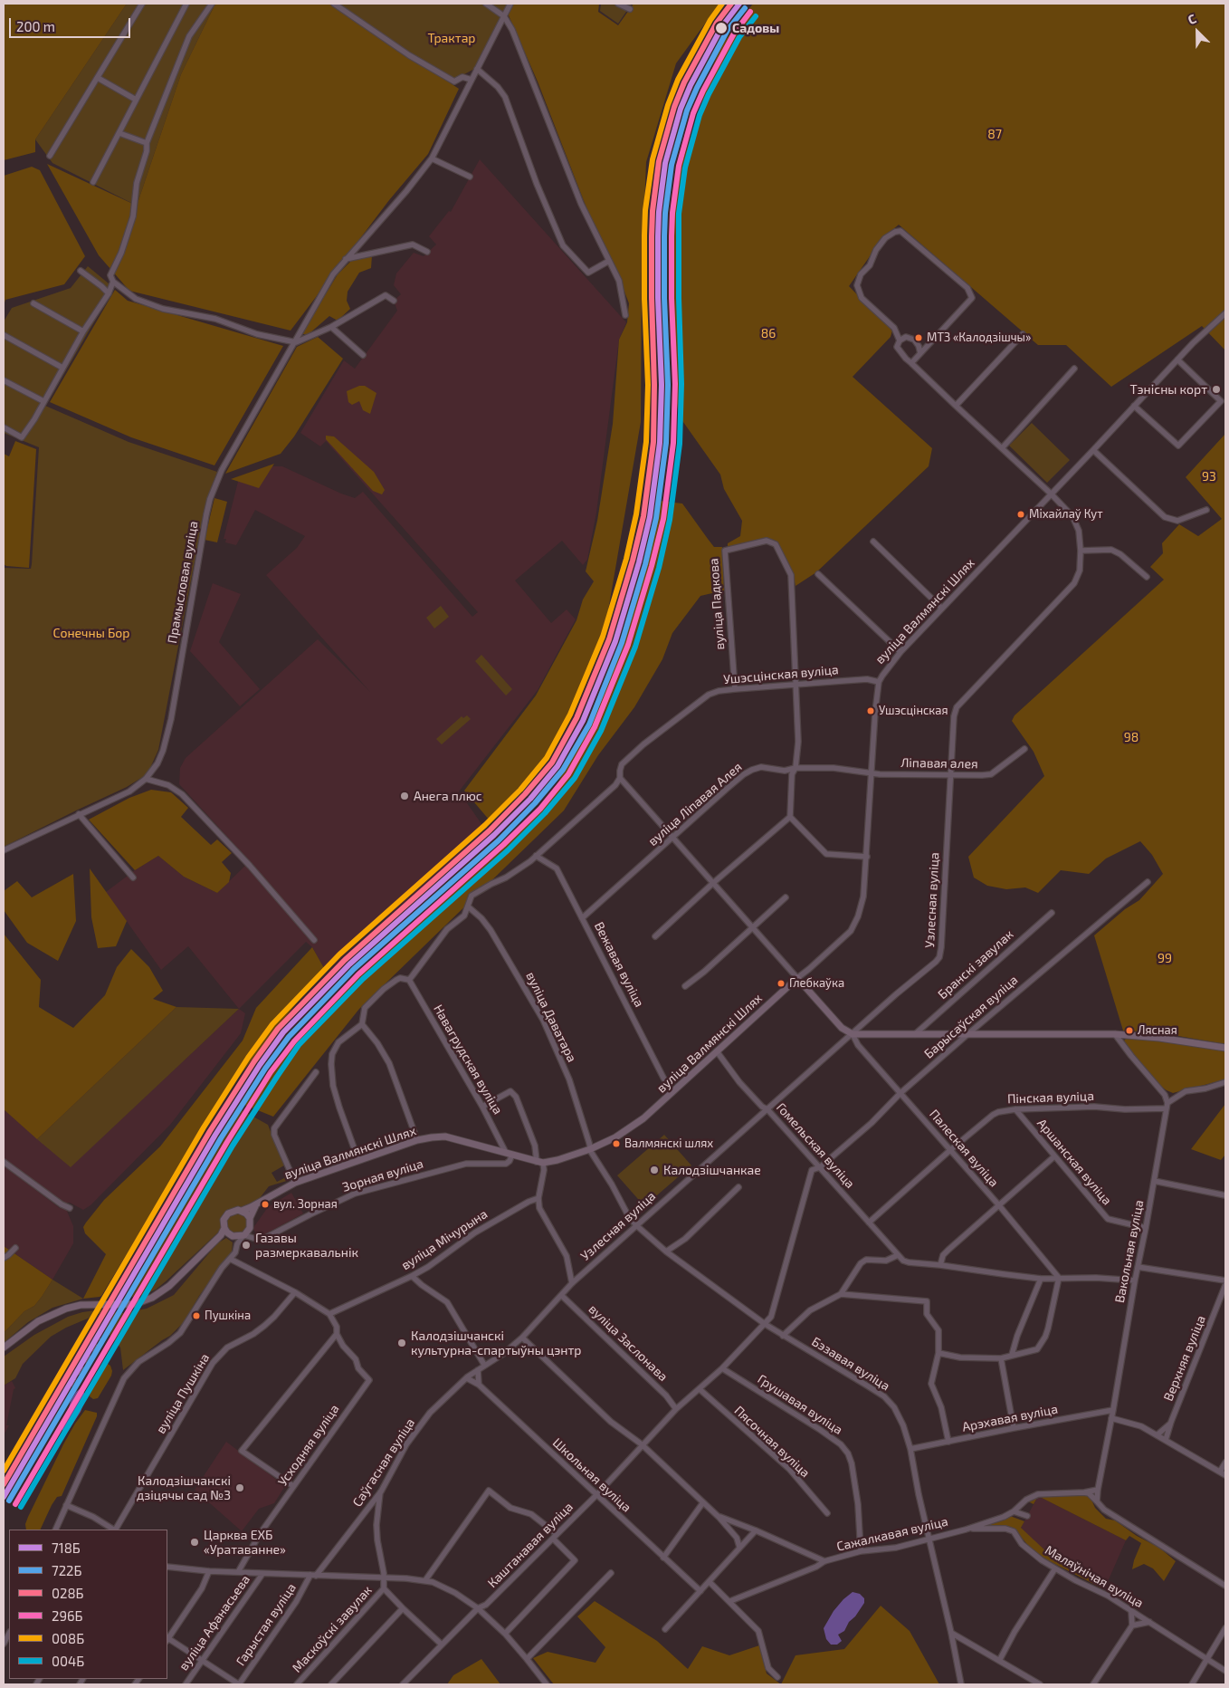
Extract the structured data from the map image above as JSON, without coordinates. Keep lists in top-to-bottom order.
{
  "streets": {
    "main road": ["вуліца Валмянскі Шлях"],
    "street": [
      "Прамысловая вуліца",
      "вуліца Падкова",
      "Ушэсцінская вуліца",
      "Ліпавая алея",
      "вуліца Ліпавая Алея",
      "Узлесная вуліца",
      "Вежавая вуліца",
      "Бранскі завулак",
      "вуліца Даватара",
      "Барысаўская вуліца",
      "Навагрудская вуліца",
      "Пінская вуліца",
      "Гомельская вуліца",
      "Палеская вуліца",
      "Аршанская вуліца",
      "Зорная вуліца",
      "вуліца Мічурына",
      "Вакольная вуліца",
      "вуліца Заслонава",
      "Верхняя вуліца",
      "Бэзавая вуліца",
      "вуліца Пушкіна",
      "Грушавая вуліца",
      "Арэхавая вуліца",
      "Пясочная вуліца",
      "Усходняя вуліца",
      "Саўгасная вуліца",
      "Школьная вуліца",
      "Сажалкавая вуліца",
      "Каштанавая вуліца",
      "Маляўнічая вуліца",
      "вуліца Афанасьева",
      "Гарыстая вуліца",
      "Маскоўскі завулак"
    ]
  },
  "crossings": [
    ["вуліца Падкова", "Ушэсцінская вуліца"],
    ["вуліца Валмянскі Шлях", "Ушэсцінская вуліца"],
    ["вуліца Валмянскі Шлях", "Ліпавая алея"],
    ["вуліца Валмянскі Шлях", "вуліца Ліпавая Алея"],
    ["вуліца Валмянскі Шлях", "Узлесная вуліца"],
    ["вуліца Валмянскі Шлях", "Вежавая вуліца"],
    ["вуліца Валмянскі Шлях", "вуліца Даватара"],
    ["вуліца Валмянскі Шлях", "Навагрудская вуліца"],
    ["вуліца Валмянскі Шлях", "Гомельская вуліца"],
    ["вуліца Валмянскі Шлях", "Зорная вуліца"],
    ["вуліца Валмянскі Шлях", "Бэзавая вуліца"],
    ["Ушэсцінская вуліца", "Вежавая вуліца"],
    ["Ушэсцінская вуліца", "вуліца Даватара"],
    ["Ушэсцінская вуліца", "Навагрудская вуліца"],
    ["Ліпавая алея", "вуліца Ліпавая Алея"],
    ["Ліпавая алея", "Узлесная вуліца"],
    ["вуліца Ліпавая Алея", "Вежавая вуліца"],
    ["Узлесная вуліца", "Гомельская вуліца"],
    ["Узлесная вуліца", "Палеская вуліца"],
    ["Узлесная вуліца", "Бэзавая вуліца"],
    ["Узлесная вуліца", "Саўгасная вуліца"],
    ["вуліца Даватара", "Бэзавая вуліца"],
    ["Барысаўская вуліца", "Гомельская вуліца"],
    ["Барысаўская вуліца", "Палеская вуліца"],
    ["Навагрудская вуліца", "Зорная вуліца"],
    ["Пінская вуліца", "Гомельская вуліца"],
    ["Пінская вуліца", "Палеская вуліца"],
    ["Пінская вуліца", "Аршанская вуліца"],
    ["Пінская вуліца", "Вакольная вуліца"],
    ["Аршанская вуліца", "Вакольная вуліца"],
    ["Вакольная вуліца", "Арэхавая вуліца"],
    ["Вакольная вуліца", "Сажалкавая вуліца"],
    ["вуліца Заслонава", "Саўгасная вуліца"],
    ["Бэзавая вуліца", "Арэхавая вуліца"],
    ["Бэзавая вуліца", "Сажалкавая вуліца"],
    ["Грушавая вуліца", "Сажалкавая вуліца"],
    ["Саўгасная вуліца", "Школьная вуліца"],
    ["Саўгасная вуліца", "Гарыстая вуліца"],
    ["Школьная вуліца", "Каштанавая вуліца"],
    ["Сажалкавая вуліца", "Маляўнічая вуліца"]
  ],
  "parks": [
    "Трактар",
    "87",
    "86",
    "93",
    "Сонечны Бор",
    "98",
    "99"
  ],
  "places": [
    "Садовы",
    "МТЗ «Калодзішчы»",
    "Тэнісны корт",
    "Міхайлаў Кут",
    "Ушэсцінская",
    "Анега плюс",
    "Глебкаўка",
    "Лясная",
    "Валмянскі шлях",
    "Калодзішчанкае",
    "вул. Зорная",
    "Газавы размеркавальнік",
    "Пушкіна",
    "Калодзішчанскі культурна-спартыўны цэнтр",
    "Калодзішчанскі дзіцячы сад №3",
    "Царква ЕХБ «Уратаванне»"
  ],
  "lines": [
    "transit line 718Б",
    "transit line 028Б",
    "transit line 008Б",
    "transit line 722Б",
    "transit line 296Б",
    "transit line 004Б"
  ],
  "legend": [
    "718Б",
    "722Б",
    "028Б",
    "296Б",
    "008Б",
    "004Б"
  ],
  "scale_bar": "200 m",
  "north": "top left"
}
